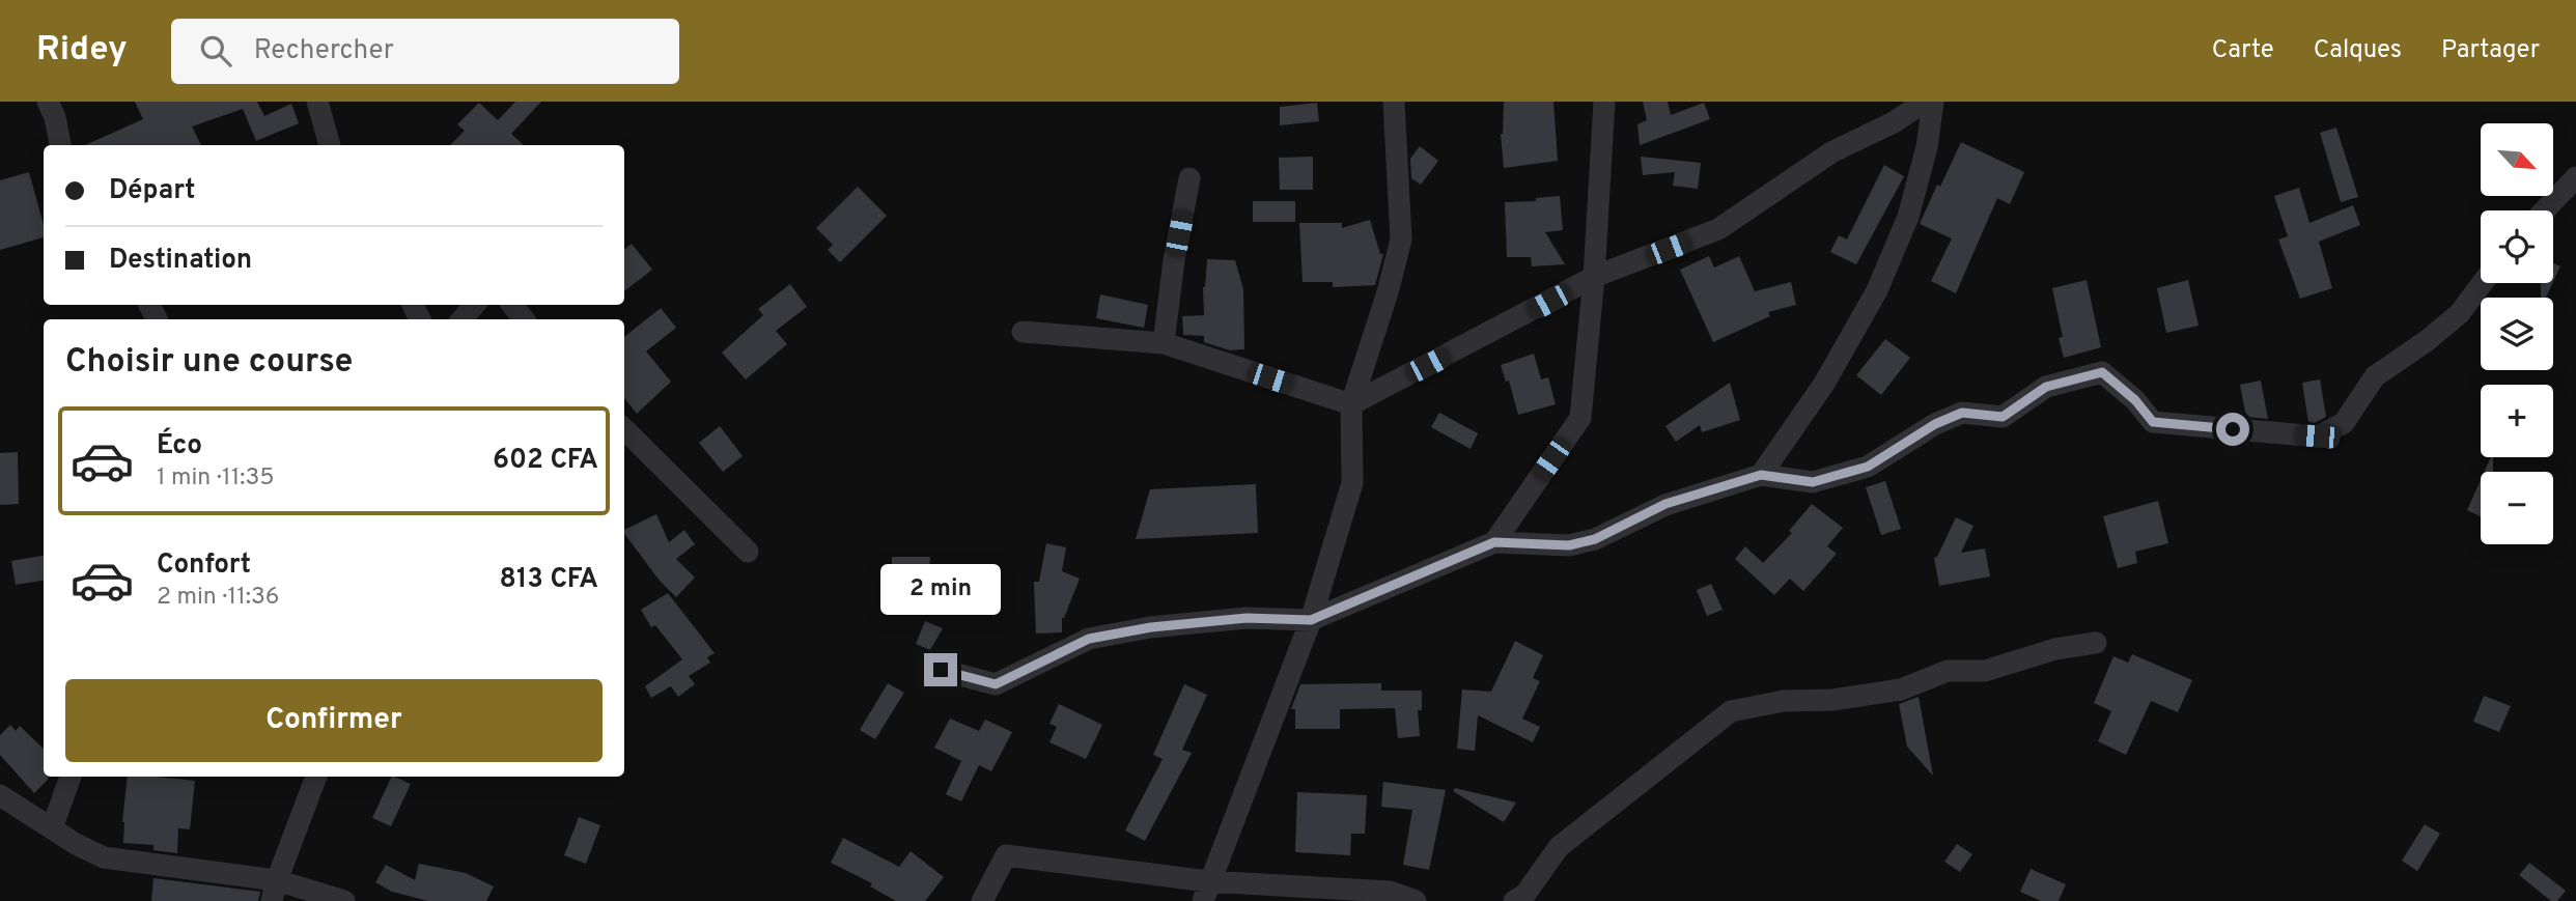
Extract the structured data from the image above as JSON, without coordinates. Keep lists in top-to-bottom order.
{
  "north": "bottom right",
  "page": {
    "header": "Ridey",
    "search": "Rechercher",
    "nav": ["Carte", "Calques", "Partager"],
    "map_buttons": ["+", "−"],
    "banner": ["Départ", "Destination"],
    "heading": "Choisir une course",
    "list": [
      {
        "name": "Éco",
        "note": "1 min · 11:35",
        "value": "602 CFA"
      },
      {
        "name": "Confort",
        "note": "2 min · 11:36",
        "value": "813 CFA"
      }
    ],
    "bubble": "2 min",
    "buttons": "Confirmer"
  }
}
